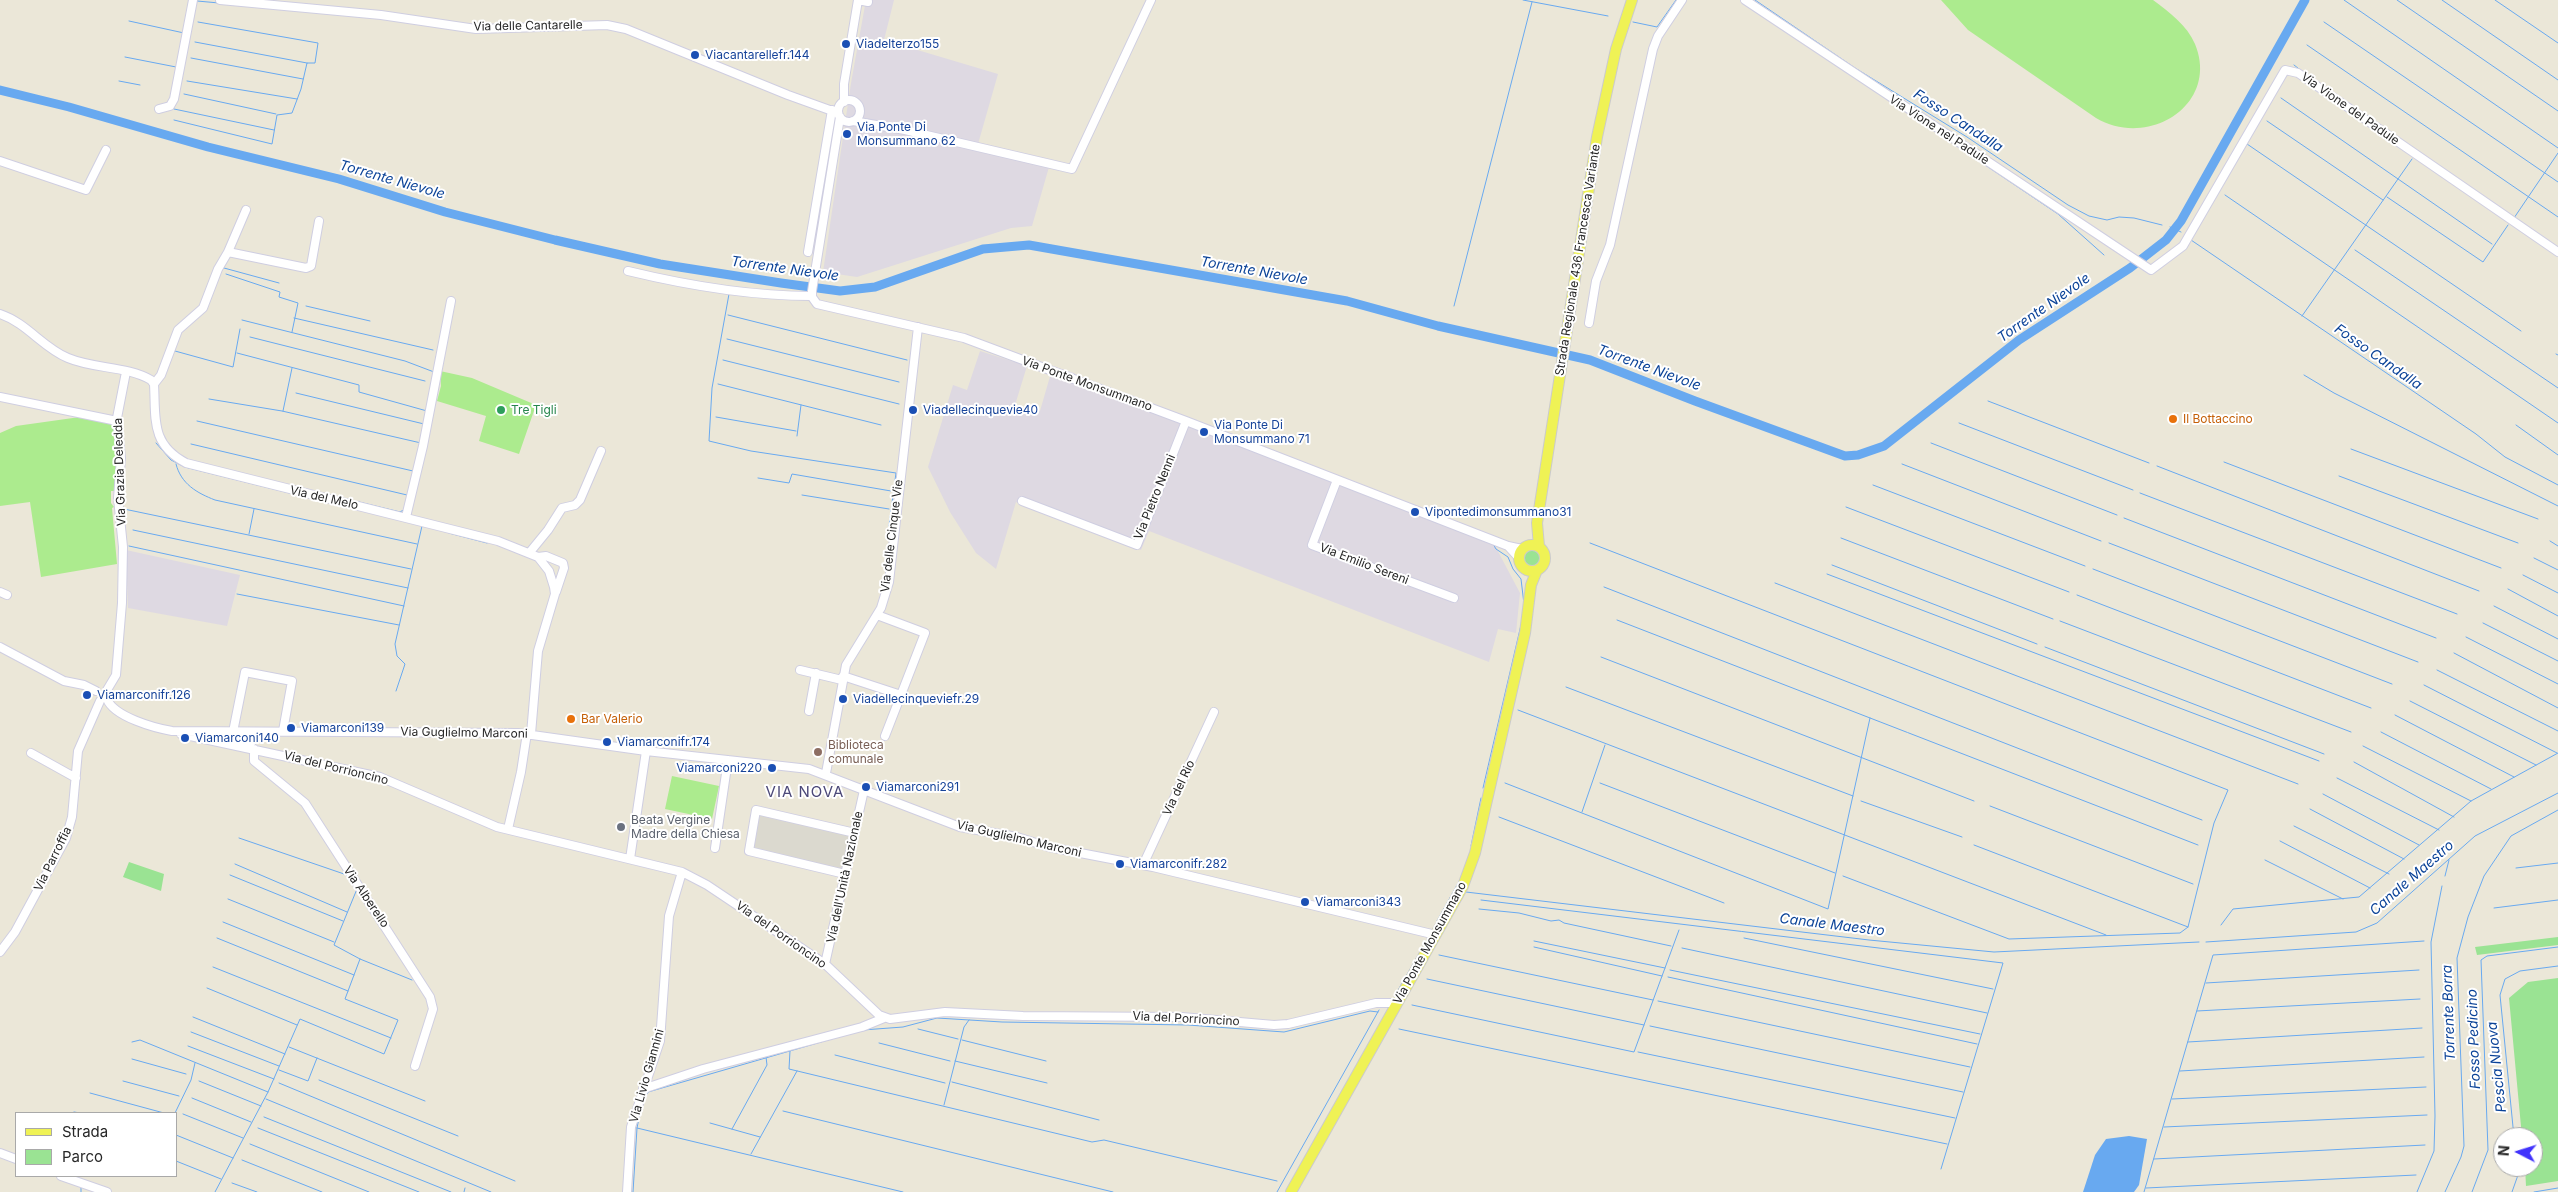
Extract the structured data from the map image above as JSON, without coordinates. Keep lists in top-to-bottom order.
{
  "streets": {
    "main road": ["Strada Regionale 436 Francesca Variante", "Via Ponte Monsummano"],
    "street": [
      "Via delle Cantarelle",
      "Via Vione del Padule",
      "Via Vione nel Padule",
      "Via Grazia Deledda",
      "Via Pietro Nenni",
      "Via del Melo",
      "Via delle Cinque Vie",
      "Via Emilio Sereni",
      "Via Guglielmo Marconi",
      "Via del Porrioncino",
      "Via del Rio",
      "Via Parroffia",
      "Via dell'Unità Nazionale",
      "Via Alberello",
      "Via Livio Giannini"
    ]
  },
  "crossings": [
    ["Via Vione del Padule", "Via Vione nel Padule"],
    ["Strada Regionale 436 Francesca Variante", "Via Ponte Monsummano"],
    ["Via Ponte Monsummano", "Via Pietro Nenni"],
    ["Via Ponte Monsummano", "Via delle Cinque Vie"],
    ["Via Ponte Monsummano", "Via Emilio Sereni"],
    ["Via Ponte Monsummano", "Via Guglielmo Marconi"],
    ["Via Ponte Monsummano", "Via del Porrioncino"],
    ["Via Grazia Deledda", "Via Parroffia"],
    ["Via delle Cinque Vie", "Via Guglielmo Marconi"],
    ["Via Guglielmo Marconi", "Via del Porrioncino"],
    ["Via Guglielmo Marconi", "Via del Rio"],
    ["Via Guglielmo Marconi", "Via dell'Unità Nazionale"],
    ["Via Guglielmo Marconi", "Via Alberello"],
    ["Via del Porrioncino", "Via dell'Unità Nazionale"],
    ["Via del Porrioncino", "Via Alberello"],
    ["Via del Porrioncino", "Via Livio Giannini"]
  ],
  "districts": ["VIA NOVA"],
  "water": [
    "Fosso Candalla",
    "Torrente Nievole",
    "Canale Maestro",
    "Torrente Borra",
    "Fosso Pedicino",
    "Pescia Nuova"
  ],
  "places": [
    "Viadelterzo155",
    "Viacantarellefr.144",
    "Via Ponte Di Monsummano 62",
    "Tre Tigli",
    "Viadellecinquevie40",
    "Il Bottaccino",
    "Via Ponte Di Monsummano 71",
    "Vipontedimonsummano31",
    "Viamarconifr.126",
    "Viadellecinqueviefr.29",
    "Bar Valerio",
    "Viamarconi139",
    "Viamarconi140",
    "Viamarconifr.174",
    "Biblioteca comunale",
    "Viamarconi220",
    "Viamarconi291",
    "Beata Vergine Madre della Chiesa",
    "Viamarconifr.282",
    "Viamarconi343"
  ],
  "legend": ["Strada", "Parco"],
  "north": "left"
}
